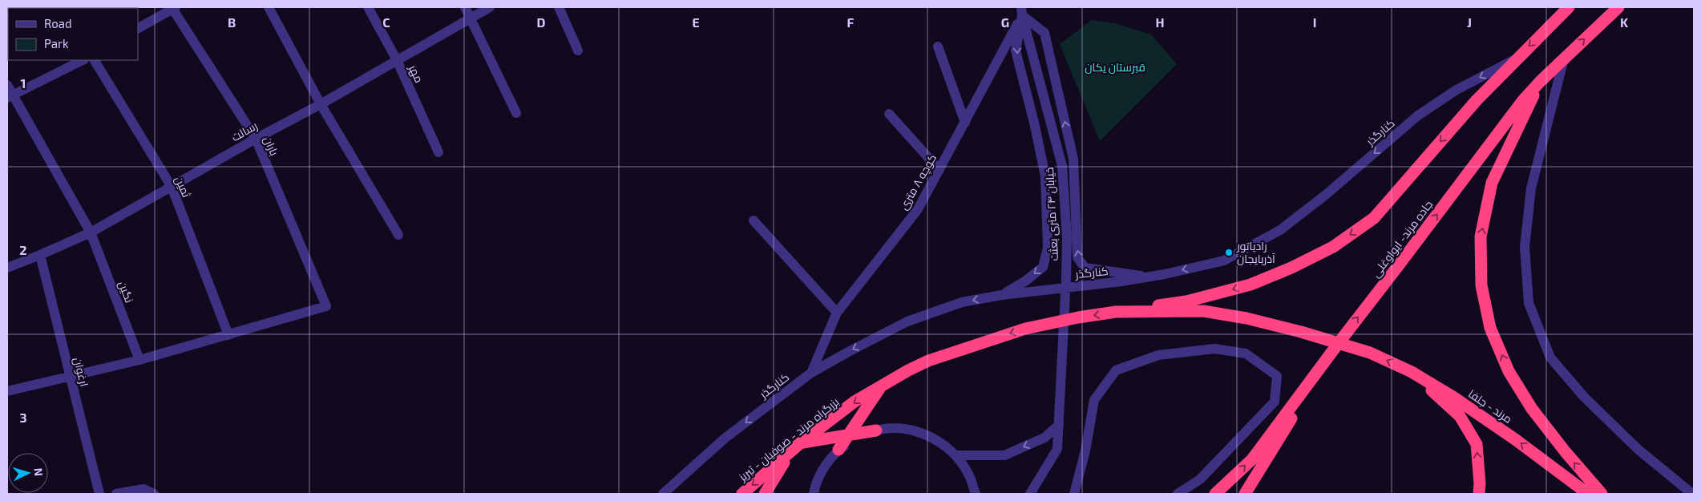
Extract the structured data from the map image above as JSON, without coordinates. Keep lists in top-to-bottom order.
{
  "streets": {
    "highway": ["جاده مرند- ایواوغلی", "مرند - جلفا", "بزرگراه مرند - صوفیان - تبریز"],
    "street": [
      "مهر",
      "رسالت",
      "کنارگذر",
      "باران",
      "کوچه ۸ متری",
      "ثمین",
      "خیابان ۲۴ متری بعثت",
      "نگین",
      "ارغوان"
    ]
  },
  "crossings": [
    ["مهر", "رسالت"],
    ["رسالت", "باران"],
    ["رسالت", "ثمین"],
    ["رسالت", "نگین"],
    ["رسالت", "ارغوان"],
    ["کنارگذر", "کوچه ۸ متری"],
    ["باران", "ثمین"],
    ["کوچه ۸ متری", "خیابان ۲۴ متری بعثت"],
    ["مرند - جلفا", "بزرگراه مرند - صوفیان - تبریز"]
  ],
  "one_way": ["کنارگذر", "مرند - جلفا", "بزرگراه مرند - صوفیان - تبریز"],
  "parks": ["قبرستان یکان"],
  "places": ["رادیاتور آذربایجان"],
  "legend": ["Road", "Park"],
  "north": "right",
  "grid": {
    "columns": [
      "B",
      "C",
      "D",
      "E",
      "F",
      "G",
      "H",
      "I",
      "J",
      "K"
    ],
    "rows": ["1", "2", "3"]
  }
}
